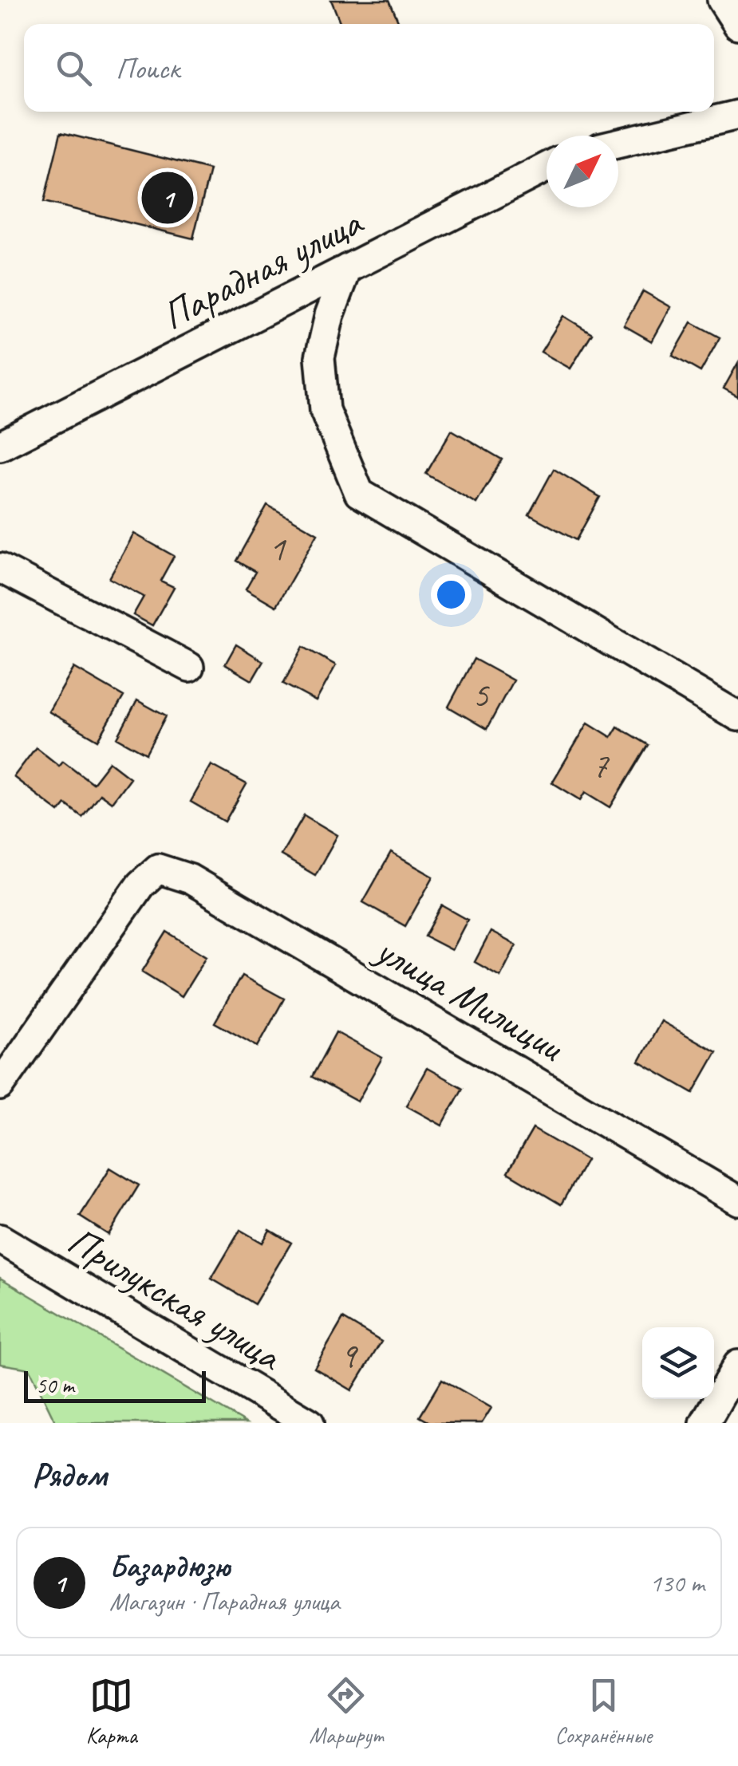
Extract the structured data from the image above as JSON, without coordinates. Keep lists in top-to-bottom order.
{
  "streets": {
    "street": ["Парадная улица", "улица Милиции", "Прилукская улица"]
  },
  "house_numbers": [
    "1",
    "5",
    "7",
    "9"
  ],
  "scale_bar": "50 m",
  "north": "top right",
  "page": {
    "search": "Поиск",
    "pins": "1",
    "scale": "50 m",
    "heading": "Рядом",
    "list": [
      {
        "mark": "1",
        "name": "Базардюзю",
        "note": "Магазин · Парадная улица",
        "value": "130 m"
      }
    ],
    "nav": ["Карта", "Маршрут", "Сохранённые"]
  }
}
